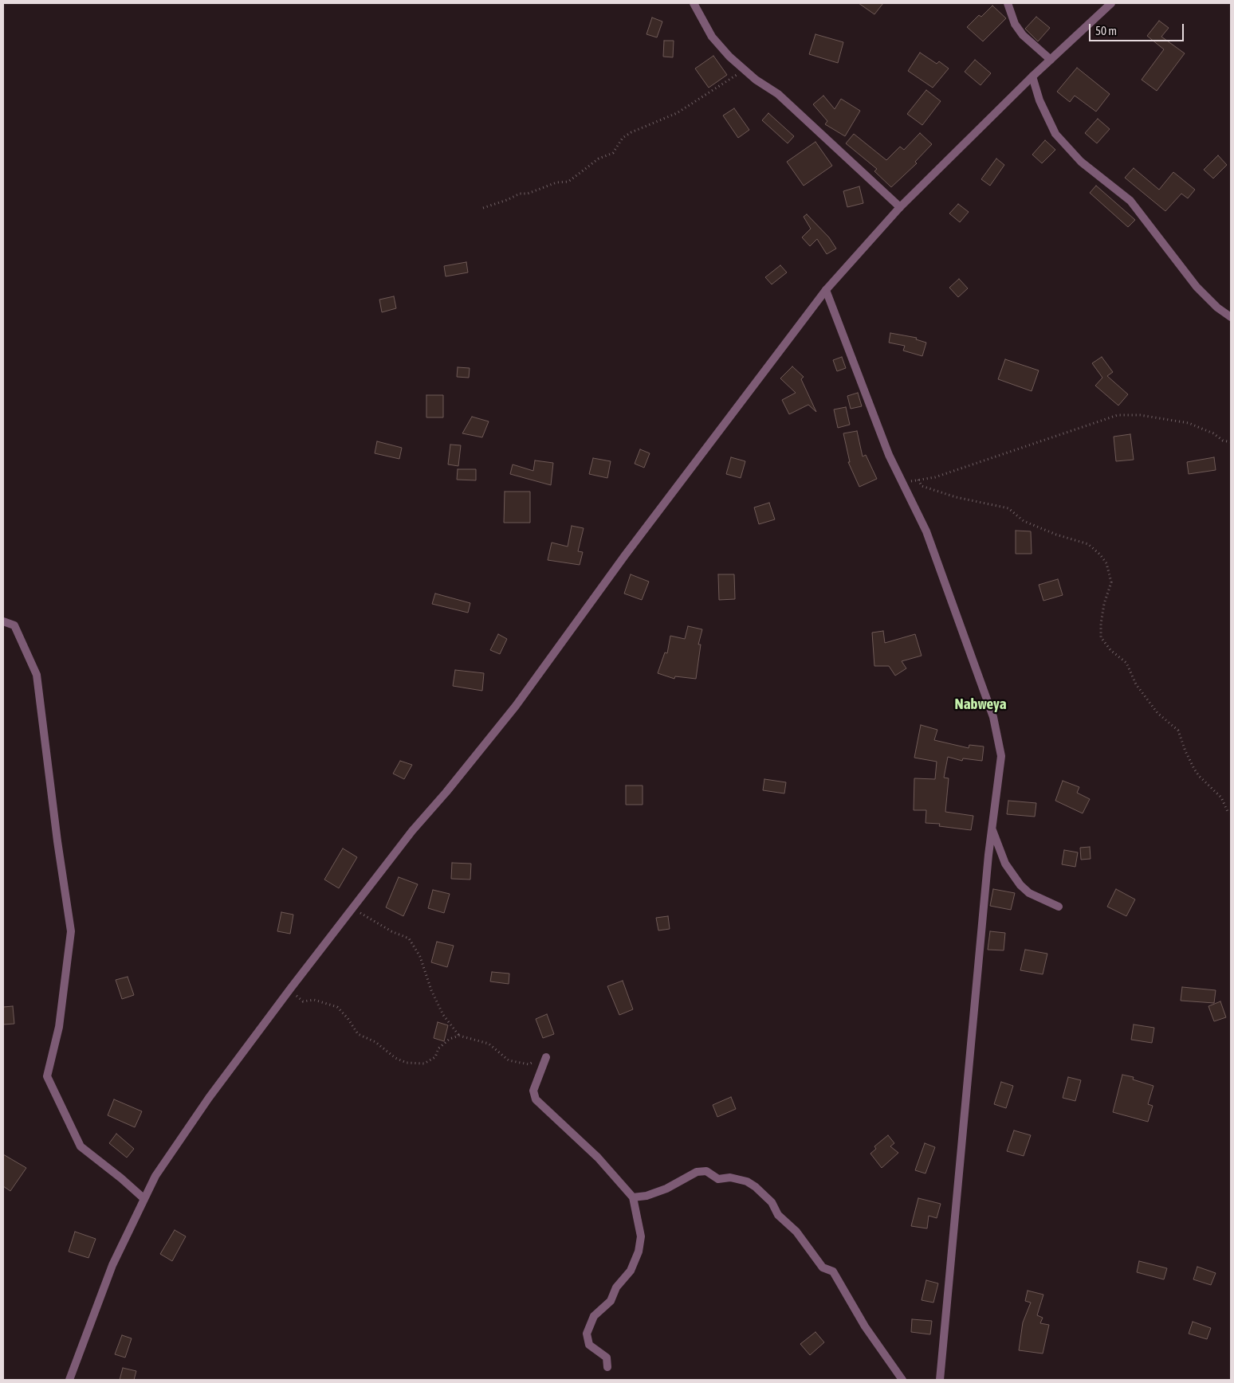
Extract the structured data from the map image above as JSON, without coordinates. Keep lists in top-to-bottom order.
{
  "districts": ["Nabweya"],
  "scale_bar": "50 m"
}
